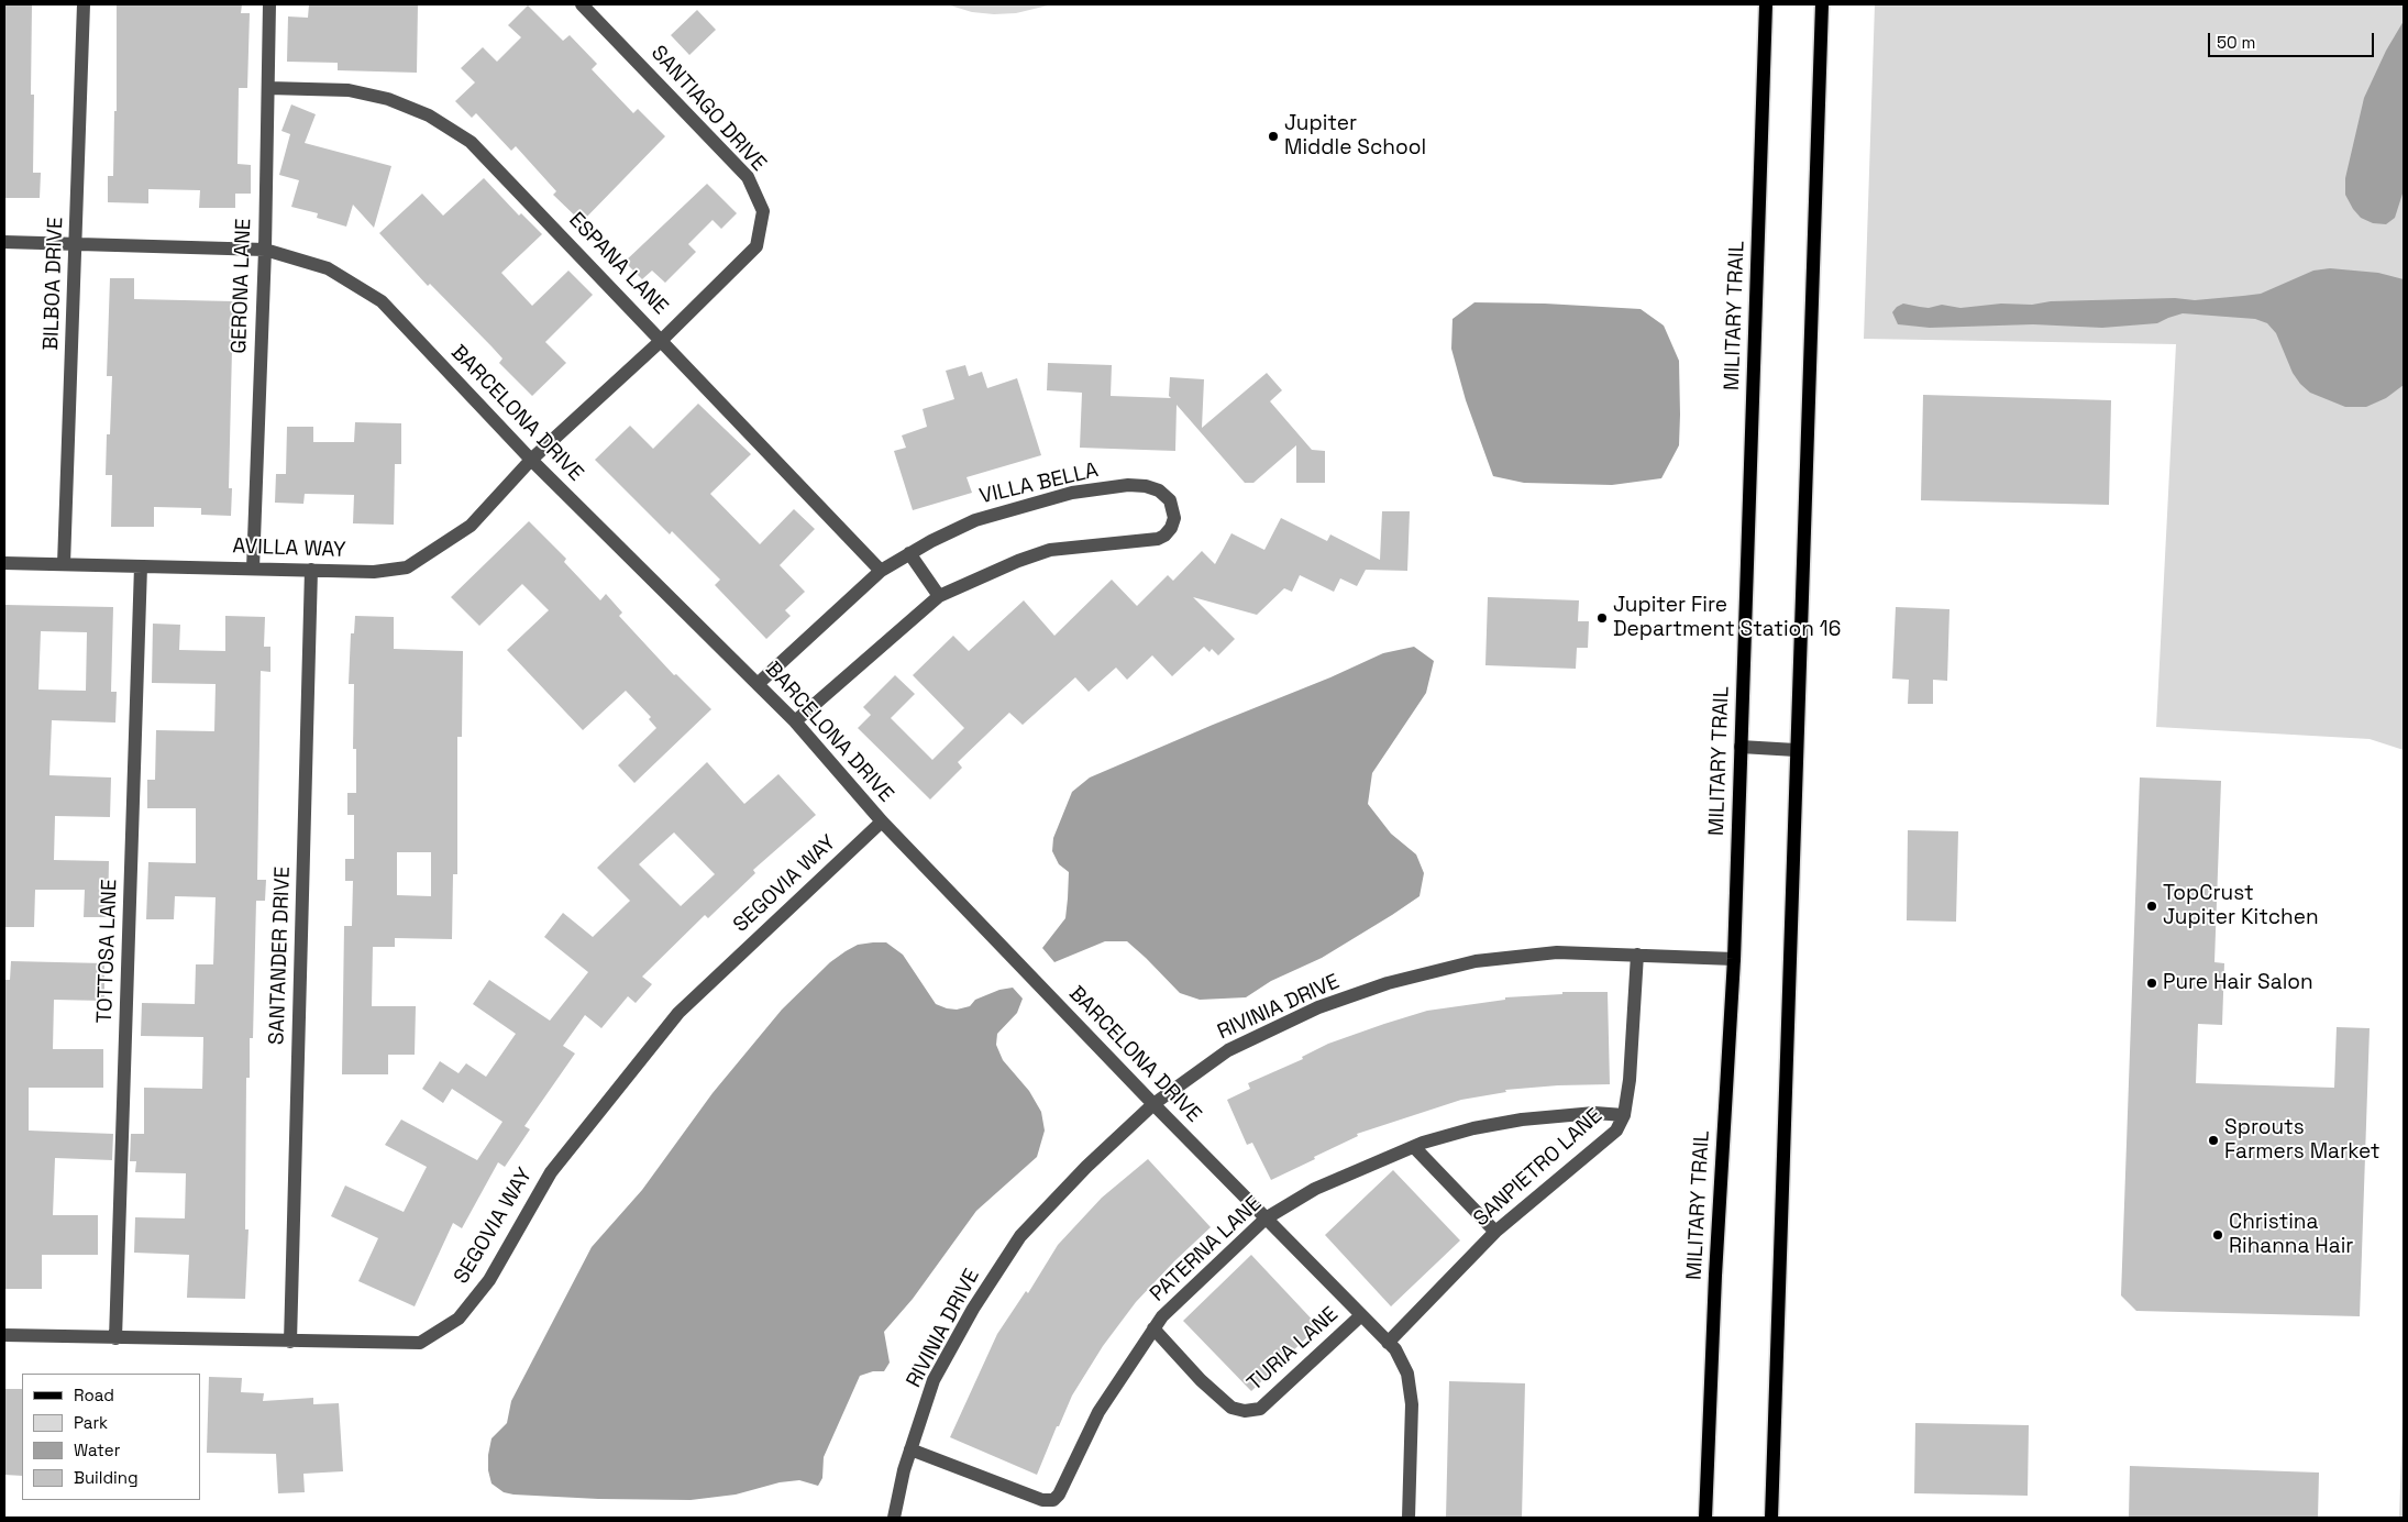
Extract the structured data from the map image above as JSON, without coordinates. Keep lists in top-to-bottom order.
{
  "streets": {
    "main road": ["MILITARY TRAIL"],
    "street": [
      "SANTIAGO DRIVE",
      "ESPANA LANE",
      "BILBOA DRIVE",
      "GERONA LANE",
      "BARCELONA DRIVE",
      "VILLA BELLA",
      "AVILLA WAY",
      "SEGOVIA WAY",
      "TOTTOSA LANE",
      "SANTANDER DRIVE",
      "RIVINIA DRIVE",
      "SANPIETRO LANE",
      "PATERNA LANE",
      "TURIA LANE"
    ]
  },
  "crossings": [
    ["SANTIAGO DRIVE", "ESPANA LANE"],
    ["SANTIAGO DRIVE", "BARCELONA DRIVE"],
    ["SANTIAGO DRIVE", "AVILLA WAY"],
    ["ESPANA LANE", "GERONA LANE"],
    ["ESPANA LANE", "VILLA BELLA"],
    ["BILBOA DRIVE", "BARCELONA DRIVE"],
    ["BILBOA DRIVE", "AVILLA WAY"],
    ["GERONA LANE", "BARCELONA DRIVE"],
    ["GERONA LANE", "AVILLA WAY"],
    ["MILITARY TRAIL", "RIVINIA DRIVE"],
    ["BARCELONA DRIVE", "VILLA BELLA"],
    ["BARCELONA DRIVE", "AVILLA WAY"],
    ["BARCELONA DRIVE", "SEGOVIA WAY"],
    ["BARCELONA DRIVE", "RIVINIA DRIVE"],
    ["BARCELONA DRIVE", "SANPIETRO LANE"],
    ["BARCELONA DRIVE", "PATERNA LANE"],
    ["BARCELONA DRIVE", "TURIA LANE"],
    ["AVILLA WAY", "TOTTOSA LANE"],
    ["AVILLA WAY", "SANTANDER DRIVE"],
    ["SEGOVIA WAY", "TOTTOSA LANE"],
    ["SEGOVIA WAY", "SANTANDER DRIVE"],
    ["RIVINIA DRIVE", "SANPIETRO LANE"],
    ["RIVINIA DRIVE", "PATERNA LANE"],
    ["SANPIETRO LANE", "PATERNA LANE"],
    ["PATERNA LANE", "TURIA LANE"]
  ],
  "places": [
    "Jupiter Middle School",
    "Jupiter Fire Department Station 16",
    "TopCrust Jupiter Kitchen",
    "Pure Hair Salon",
    "Sprouts Farmers Market",
    "Christina Rihanna Hair"
  ],
  "legend": [
    "Road",
    "Park",
    "Water",
    "Building"
  ],
  "scale_bar": "50 m"
}
